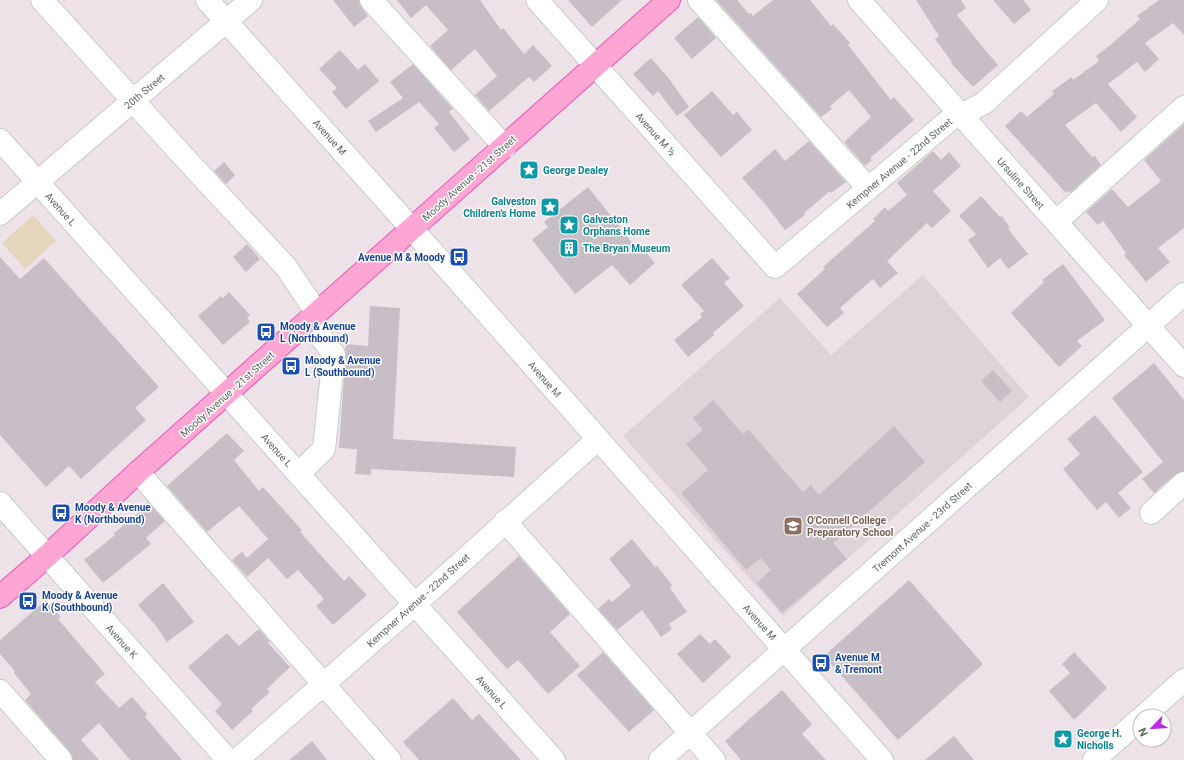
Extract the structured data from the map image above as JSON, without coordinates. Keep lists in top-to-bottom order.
{
  "streets": {
    "main road": ["Moody Avenue - 21st Street"],
    "street": [
      "20th Street",
      "Avenue M ½",
      "Avenue M",
      "Kempner Avenue - 22nd Street",
      "Ursuline Street",
      "Avenue L",
      "Tremont Avenue - 23rd Street",
      "Avenue K"
    ]
  },
  "crossings": [
    ["20th Street", "Avenue M"],
    ["20th Street", "Avenue L"],
    ["Avenue M ½", "Kempner Avenue - 22nd Street"],
    ["Avenue M ½", "Moody Avenue - 21st Street"],
    ["Avenue M", "Kempner Avenue - 22nd Street"],
    ["Avenue M", "Moody Avenue - 21st Street"],
    ["Avenue M", "Tremont Avenue - 23rd Street"],
    ["Kempner Avenue - 22nd Street", "Ursuline Street"],
    ["Kempner Avenue - 22nd Street", "Avenue L"],
    ["Moody Avenue - 21st Street", "Avenue L"],
    ["Moody Avenue - 21st Street", "Avenue K"],
    ["Ursuline Street", "Tremont Avenue - 23rd Street"]
  ],
  "places": {
    "place": [
      "George Dealey",
      "Galveston Children's Home",
      "Galveston Orphans Home",
      "George H. Nicholls"
    ],
    "building": ["The Bryan Museum"],
    "bus stop": [
      "Avenue M & Moody",
      "Moody & Avenue L (Northbound)",
      "Moody & Avenue L (Southbound)",
      "Moody & Avenue K (Northbound)",
      "Moody & Avenue K (Southbound)",
      "Avenue M & Tremont"
    ],
    "school or university": ["O'Connell College Preparatory School"]
  },
  "north": "bottom left"
}
